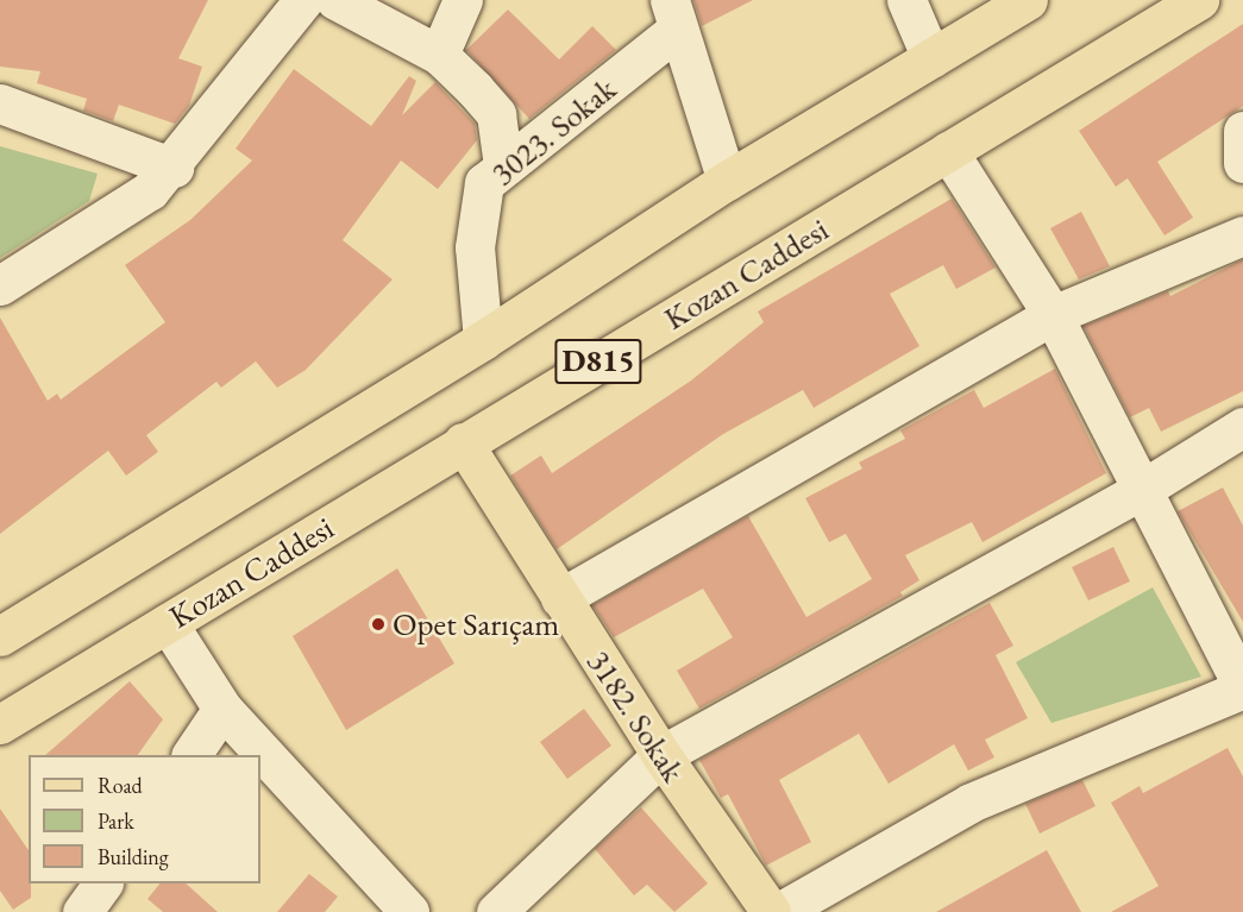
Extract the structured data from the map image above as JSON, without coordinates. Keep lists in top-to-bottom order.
{
  "streets": {
    "main road": ["Kozan Caddesi", "D815", "3182. Sokak"],
    "street": ["3023. Sokak"]
  },
  "crossings": [
    ["3023. Sokak", "D815"],
    ["Kozan Caddesi", "3182. Sokak"]
  ],
  "places": ["Opet Sarıçam"],
  "legend": ["Road", "Park", "Building"]
}
